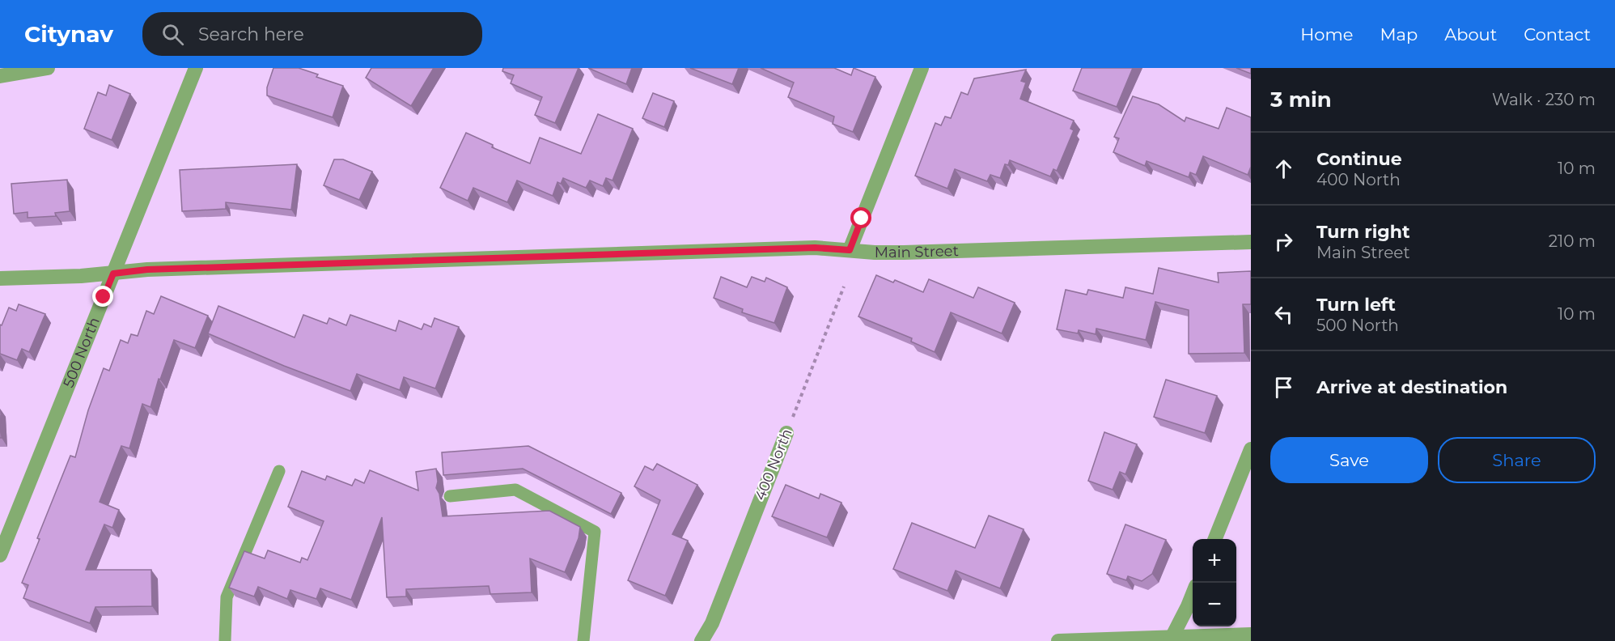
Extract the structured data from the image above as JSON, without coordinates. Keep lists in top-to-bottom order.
{
  "streets": {
    "street": ["Main Street", "500 North", "400 North"]
  },
  "crossings": [
    ["Main Street", "500 North"]
  ],
  "page": {
    "header": "Citynav",
    "search": "Search here",
    "nav": [
      "Home",
      "Map",
      "About",
      "Contact"
    ],
    "heading": ["3 min", "Walk · 230 m"],
    "list": [
      ["Continue", "400 North", "10 m"],
      ["Turn right", "Main Street", "210 m"],
      ["Turn left", "500 North", "10 m"],
      "Arrive at destination"
    ],
    "buttons": ["Save", "Share"],
    "map_buttons": ["+", "−"]
  }
}
